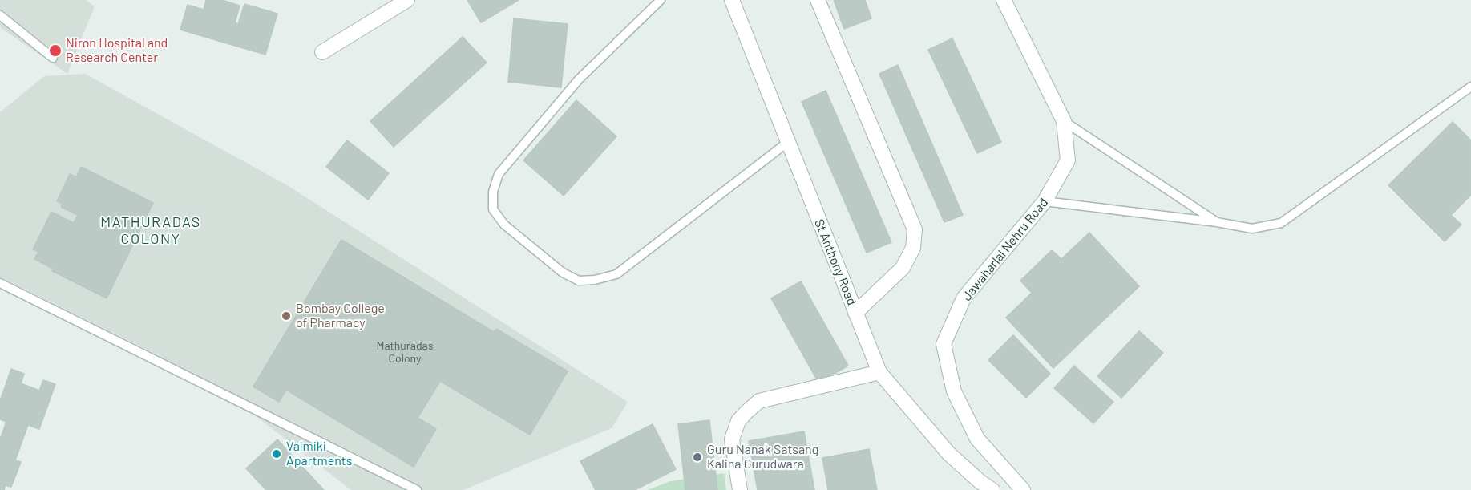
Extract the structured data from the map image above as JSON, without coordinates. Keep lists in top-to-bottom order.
{
  "streets": {
    "street": ["Jawaharlal Nehru Road", "St Anthony Road"]
  },
  "districts": ["MATHURADAS COLONY"],
  "places": [
    "Niron Hospital and Research Center",
    "Bombay College of Pharmacy",
    "Valmiki Apartments",
    "Guru Nanak Satsang Kalina Gurudwara"
  ],
  "house_numbers": ["Mathuradas Colony"]
}
